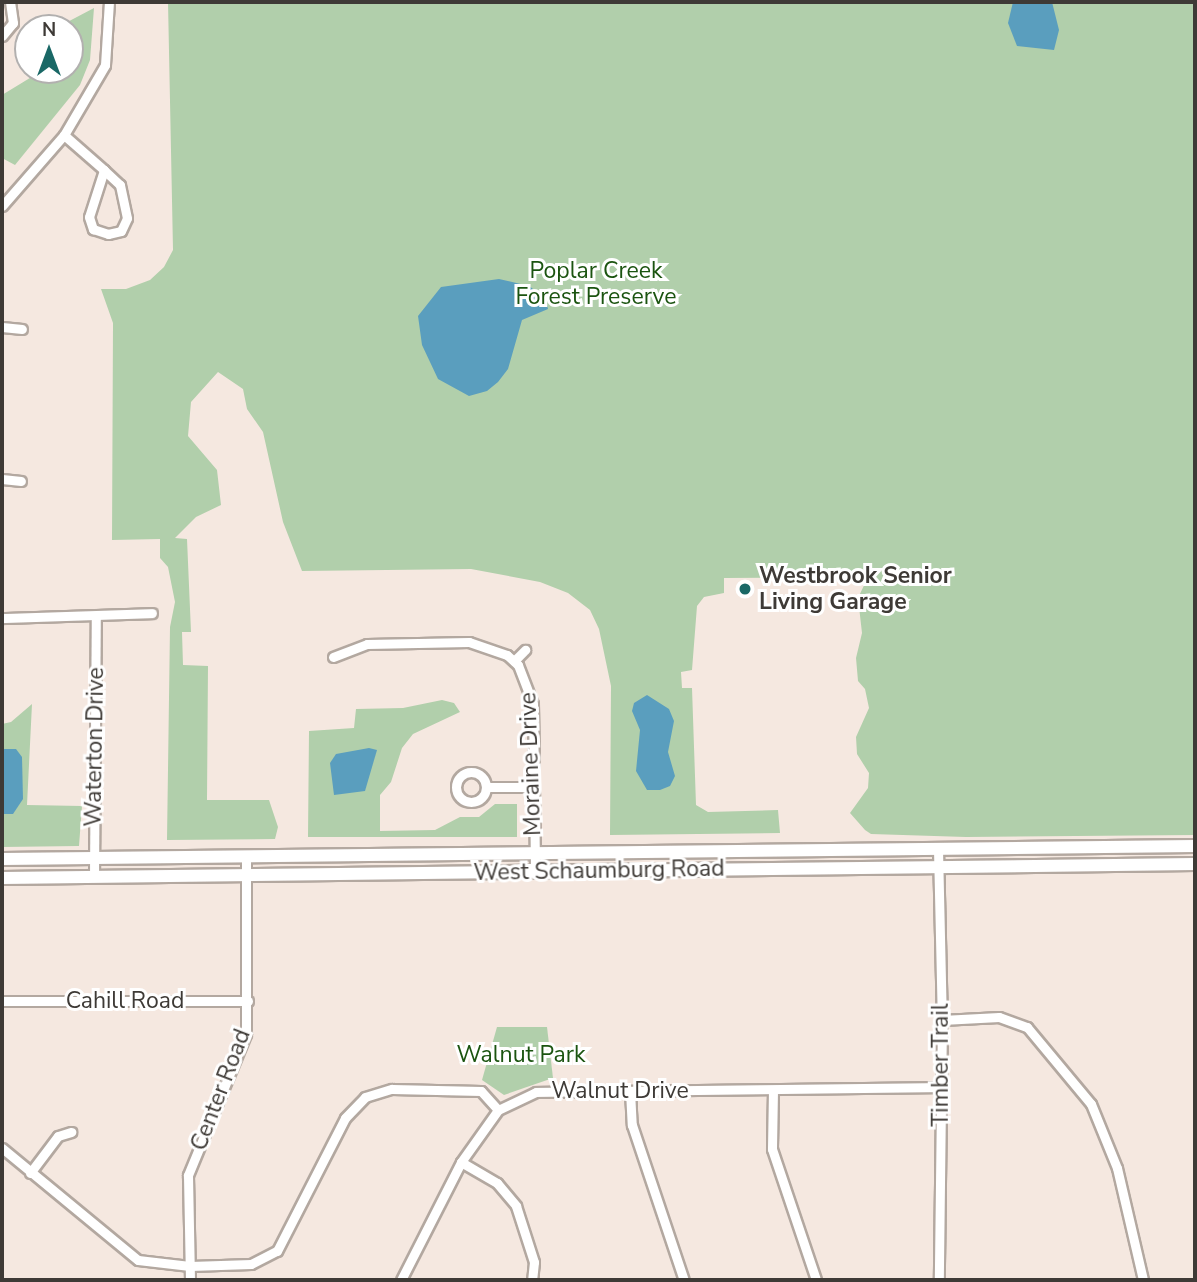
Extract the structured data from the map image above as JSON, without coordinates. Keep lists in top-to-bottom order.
{
  "streets": {
    "main road": ["West Schaumburg Road"],
    "street": [
      "Waterton Drive",
      "Moraine Drive",
      "Cahill Road",
      "Timber Trail",
      "Center Road",
      "Walnut Drive"
    ]
  },
  "crossings": [
    ["Waterton Drive", "West Schaumburg Road"],
    ["Moraine Drive", "West Schaumburg Road"],
    ["West Schaumburg Road", "Timber Trail"],
    ["West Schaumburg Road", "Center Road"],
    ["Cahill Road", "Center Road"],
    ["Timber Trail", "Walnut Drive"]
  ],
  "parks": ["Poplar Creek Forest Preserve", "Walnut Park"],
  "places": ["Westbrook Senior Living Garage"],
  "north": "top"
}
